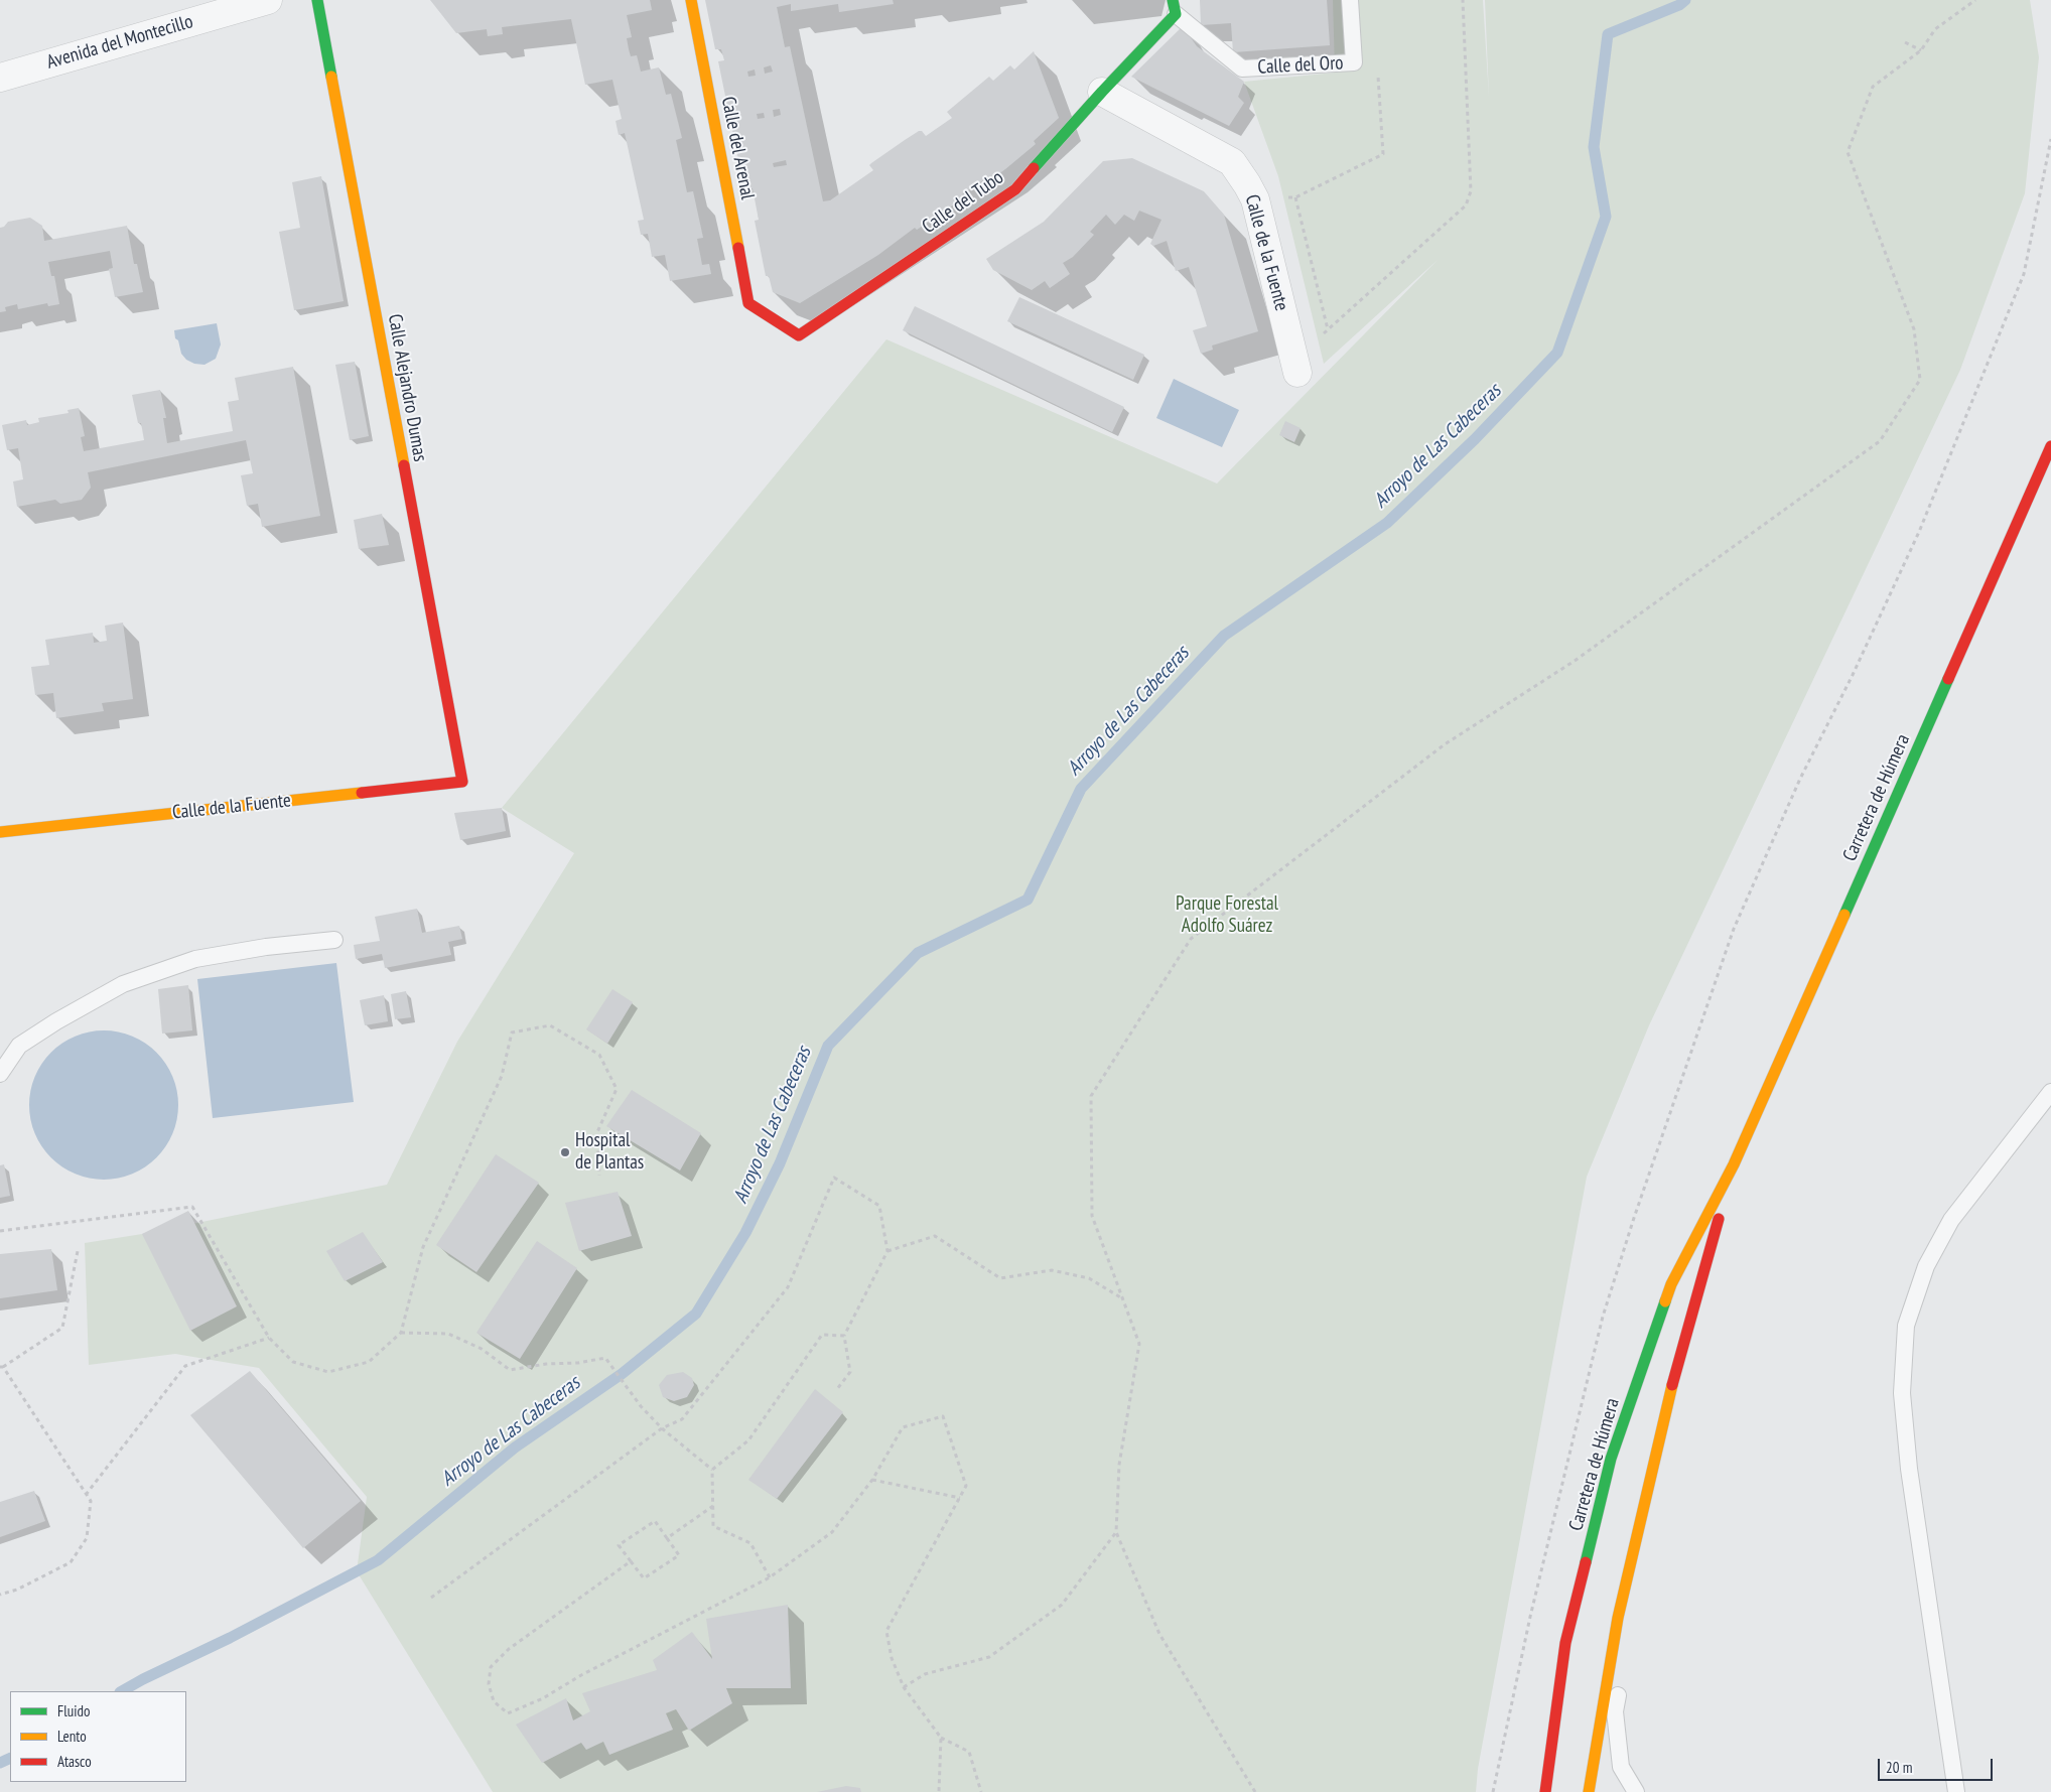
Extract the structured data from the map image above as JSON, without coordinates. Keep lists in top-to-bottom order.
{
  "streets": {
    "street": [
      "Avenida del Montecillo",
      "Calle del Arenal",
      "Calle del Tubo",
      "Calle de la Fuente",
      "Calle Alejandro Dumas",
      "Carretera de Húmera"
    ],
    "lane": ["Calle del Oro"]
  },
  "crossings": [
    ["Calle del Oro", "Calle del Tubo"],
    ["Calle del Arenal", "Calle del Tubo"],
    ["Calle del Tubo", "Calle de la Fuente"],
    ["Calle de la Fuente", "Calle Alejandro Dumas"]
  ],
  "water": ["Arroyo de Las Cabeceras"],
  "parks": ["Parque Forestal Adolfo Suárez"],
  "places": ["Hospital de Plantas"],
  "legend": ["Fluido", "Lento", "Atasco"],
  "scale_bar": "20 m"
}
